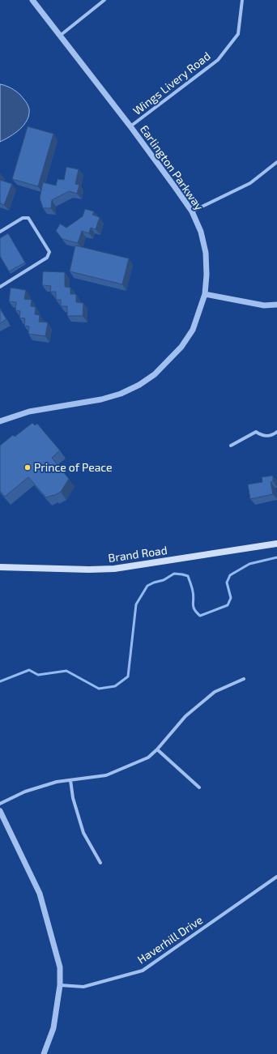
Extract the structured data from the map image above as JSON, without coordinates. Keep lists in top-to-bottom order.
{
  "streets": {
    "main road": ["Brand Road"],
    "street": ["Wings Livery Road", "Earlington Parkway", "Haverhill Drive"]
  },
  "crossings": [
    ["Wings Livery Road", "Earlington Parkway"]
  ],
  "places": ["Prince of Peace"]
}
